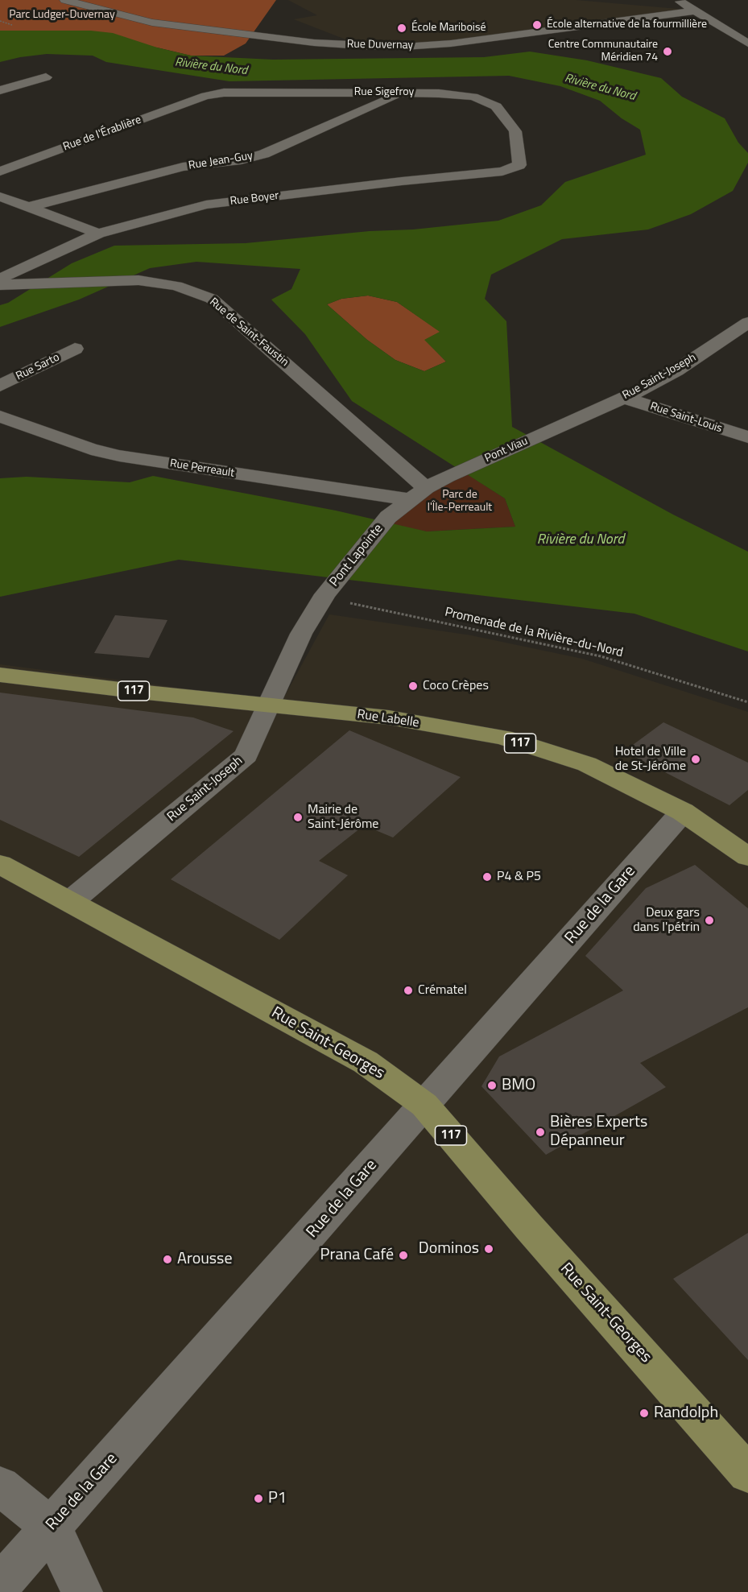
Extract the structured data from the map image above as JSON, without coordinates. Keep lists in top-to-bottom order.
{
  "streets": {
    "main road": ["117", "Rue Labelle", "Rue Saint-Georges"],
    "street": [
      "Rue Duvernay",
      "Rue Sigefroy",
      "Rue de l'Érablière",
      "Rue Jean-Guy",
      "Rue Boyer",
      "Rue de Saint-Faustin",
      "Rue Sarto",
      "Rue Saint-Joseph",
      "Rue Saint-Louis",
      "Pont Viau",
      "Rue Perreault",
      "Pont Lapointe",
      "Rue de la Gare"
    ],
    "path": ["Promenade de la Rivière-du-Nord"]
  },
  "crossings": [
    ["Rue Sigefroy", "Rue de l'Érablière"],
    ["Rue Sigefroy", "Rue Jean-Guy"],
    ["Rue Sigefroy", "Rue Boyer"],
    ["Rue de Saint-Faustin", "Pont Viau"],
    ["Rue Saint-Joseph", "Rue Saint-Louis"],
    ["Rue Saint-Joseph", "Pont Viau"],
    ["Rue Saint-Joseph", "Pont Lapointe"],
    ["Rue Saint-Joseph", "Rue Labelle"],
    ["Rue Saint-Joseph", "Rue Saint-Georges"],
    ["Rue Perreault", "Pont Lapointe"],
    ["Rue Labelle", "Rue de la Gare"],
    ["Rue de la Gare", "Rue Saint-Georges"]
  ],
  "water": ["Rivière du Nord"],
  "parks": ["Parc Ludger-Duvernay", "Parc de l'Île-Perreault"],
  "places": [
    "École alternative de la fourmillière",
    "École Mariboisé",
    "Centre Communautaire Méridien 74",
    "Coco Crèpes",
    "Hotel de Ville de St-Jérôme",
    "Mairie de Saint-Jérôme",
    "P4 & P5",
    "Deux gars dans l'pétrin",
    "Crématel",
    "BMO",
    "Bières Experts Dépanneur",
    "Dominos",
    "Prana Café",
    "Arousse",
    "Randolph",
    "P1"
  ]
}
